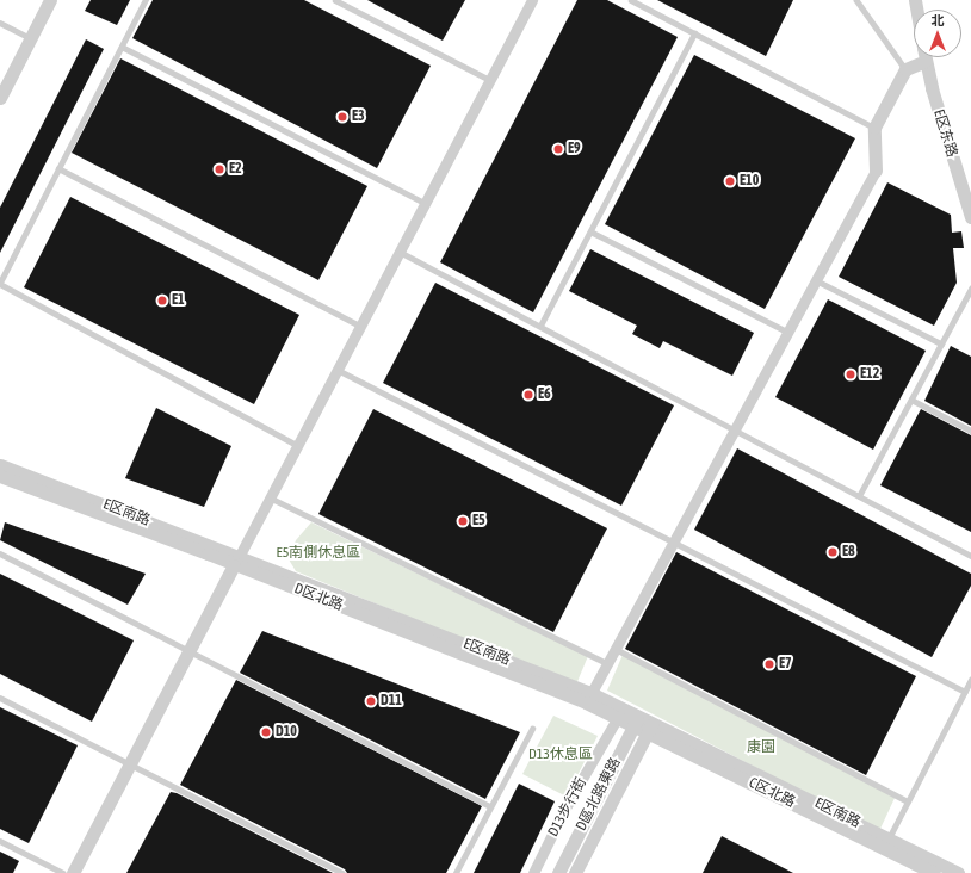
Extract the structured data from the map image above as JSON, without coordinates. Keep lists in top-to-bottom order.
{
  "streets": {
    "street": [
      "E区东路",
      "E区南路",
      "C区北路",
      "D區北路東路",
      "D13步行街"
    ]
  },
  "crossings": [
    ["E区南路", "C区北路"],
    ["E区南路", "D區北路東路"]
  ],
  "parks": ["E5南側休息區", "康園", "D13休息區"],
  "places": [
    "E3",
    "E9",
    "E2",
    "E10",
    "E1",
    "E12",
    "E6",
    "E5",
    "E8",
    "E7",
    "D11",
    "D10"
  ],
  "north": "top"
}
